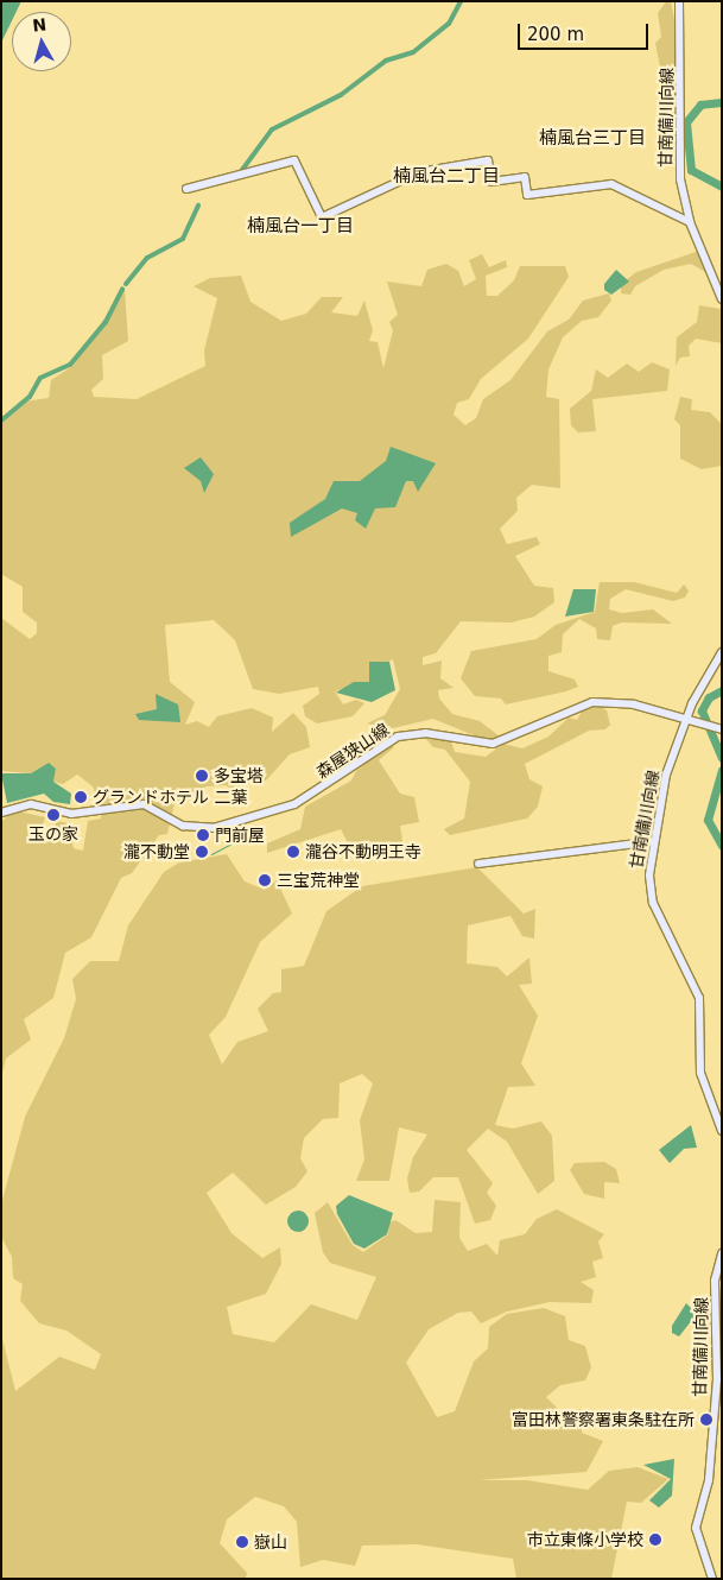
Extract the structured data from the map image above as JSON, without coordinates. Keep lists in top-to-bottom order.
{
  "streets": {
    "main road": ["甘南備川向線", "森屋狭山線"]
  },
  "crossings": [
    ["甘南備川向線", "森屋狭山線"]
  ],
  "districts": ["楠風台三丁目", "楠風台二丁目", "楠風台一丁目"],
  "places": [
    "多宝塔",
    "グランドホテル 二葉",
    "玉の家",
    "門前屋",
    "瀧不動堂",
    "瀧谷不動明王寺",
    "三宝荒神堂",
    "富田林警察署東条駐在所",
    "市立東條小学校",
    "嶽山"
  ],
  "scale_bar": "200 m",
  "north": "top"
}
